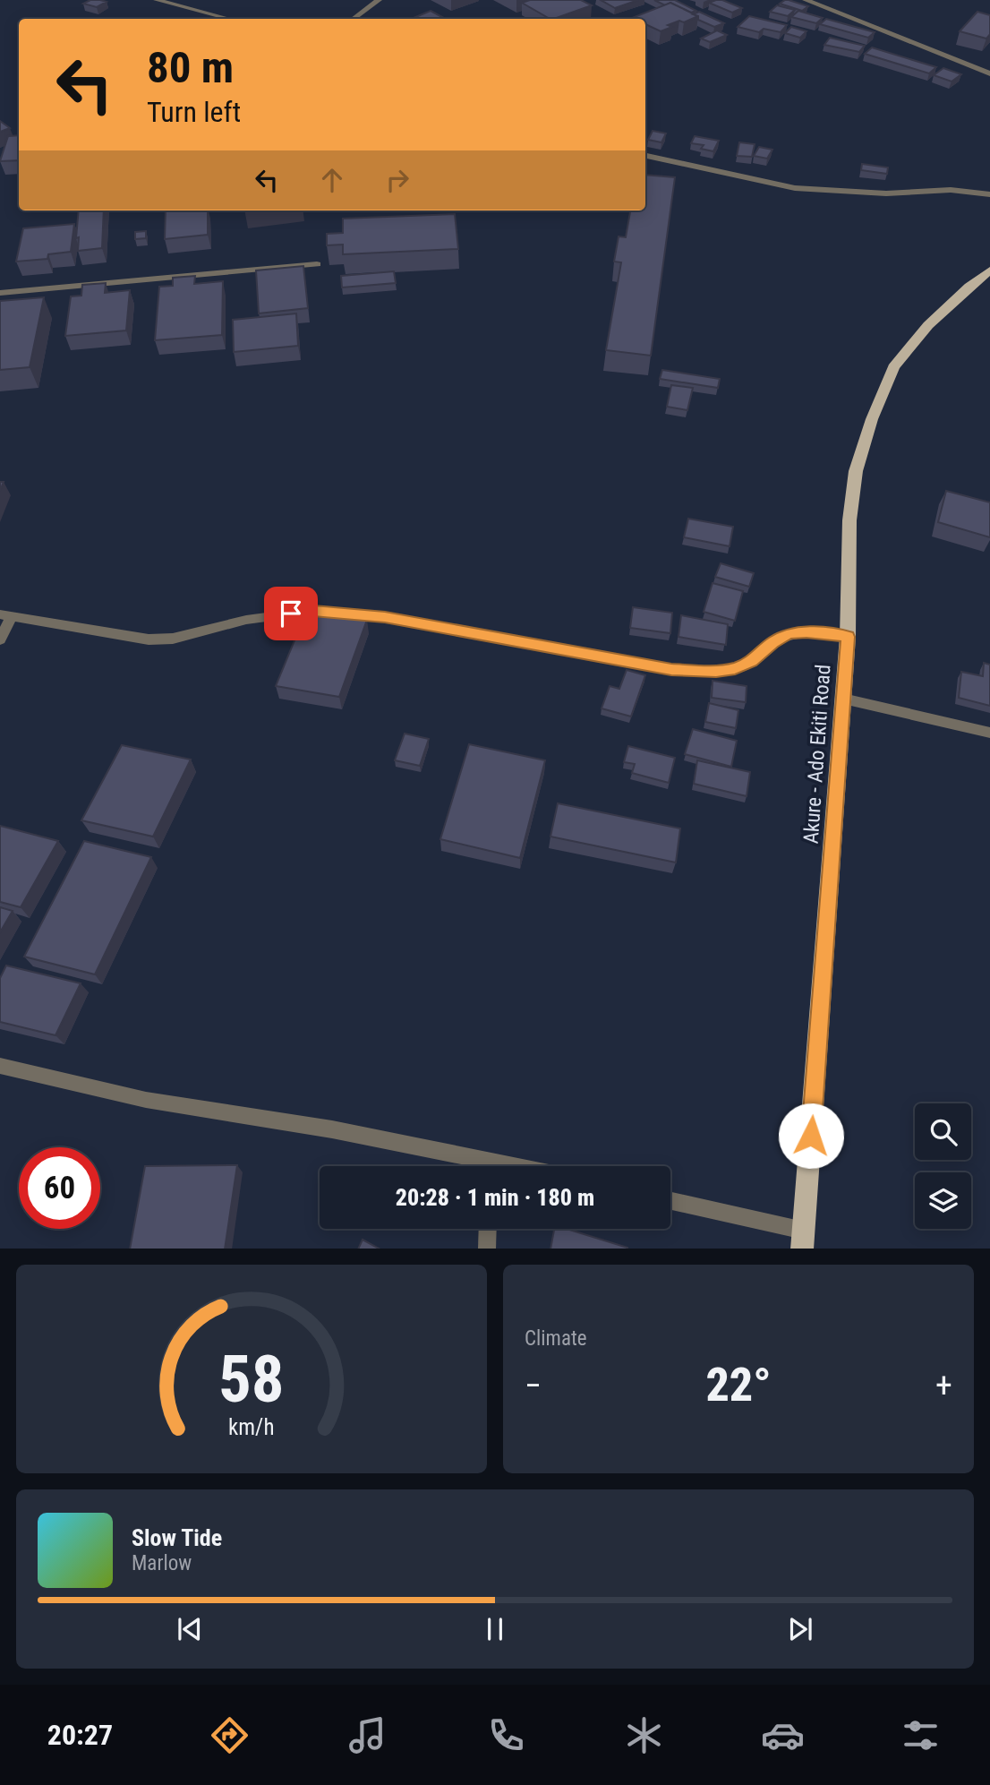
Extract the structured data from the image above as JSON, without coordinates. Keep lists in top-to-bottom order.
{
  "streets": {
    "main road": ["Akure - Ado Ekiti Road"]
  },
  "page": {
    "turn": ["80 m", "Turn left"],
    "limit": "60",
    "trip": "20:28 · 1 min · 180 m",
    "tile": "Climate",
    "heat": ["−", "22°", "+"],
    "song": ["Slow Tide", "Marlow"],
    "tabs": "20:27",
    "gauge": ["58", "km/h"]
  }
}
